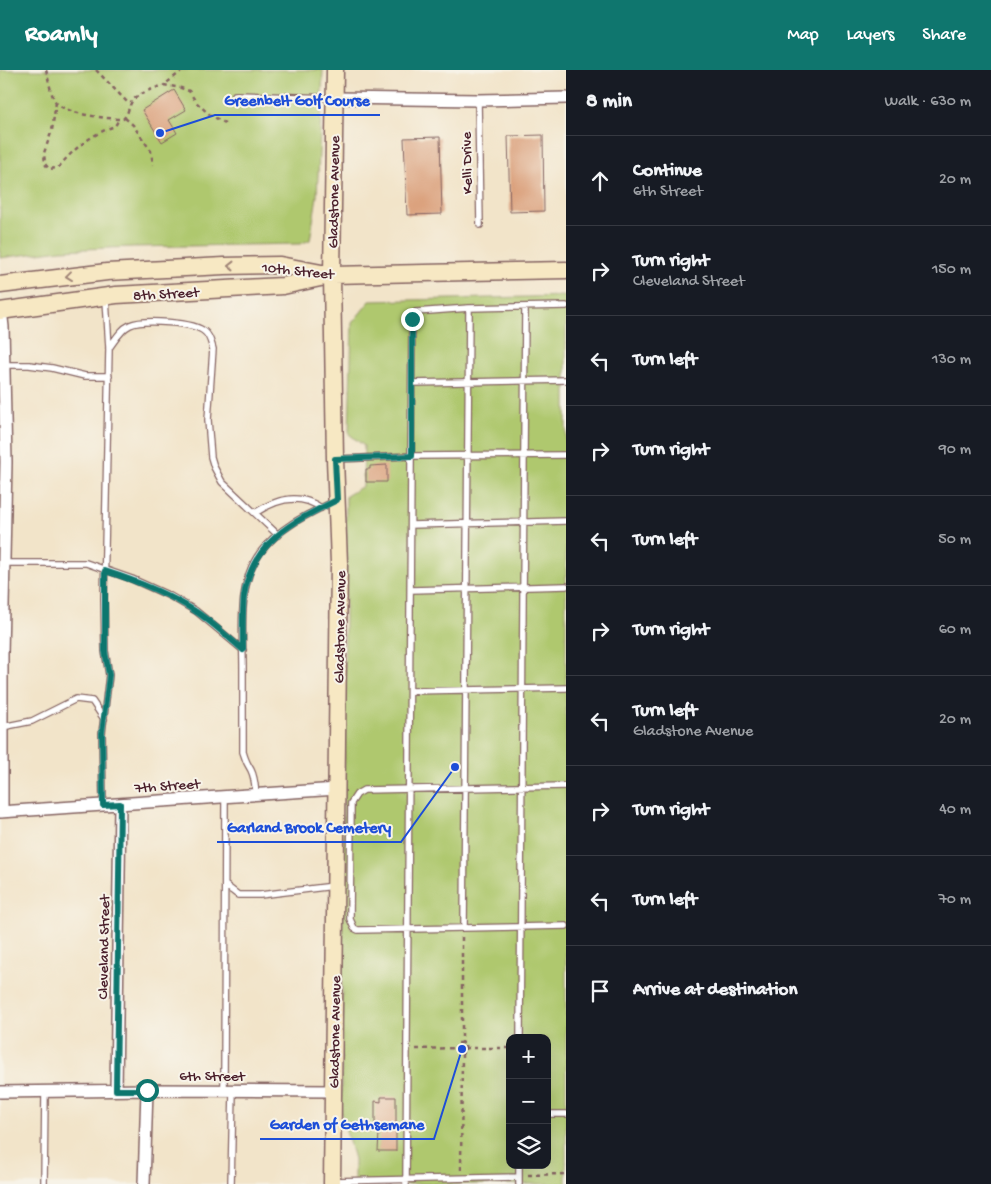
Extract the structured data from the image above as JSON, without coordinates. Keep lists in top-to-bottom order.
{
  "streets": {
    "street": [
      "Gladstone Avenue",
      "10th Street",
      "8th Street",
      "7th Street",
      "Cleveland Street",
      "6th Street"
    ],
    "lane": ["Kelli Drive"]
  },
  "crossings": [
    ["Gladstone Avenue", "10th Street"],
    ["Gladstone Avenue", "8th Street"],
    ["Gladstone Avenue", "7th Street"],
    ["Gladstone Avenue", "6th Street"],
    ["10th Street", "8th Street"],
    ["7th Street", "Cleveland Street"],
    ["Cleveland Street", "6th Street"]
  ],
  "one_way": ["10th Street"],
  "places": ["Greenbelt Golf Course", "Garland Brook Cemetery", "Garden of Gethsemane"],
  "page": {
    "header": "Roamly",
    "nav": ["Map", "Layers", "Share"],
    "heading": ["8 min", "Walk · 630 m"],
    "list": [
      ["Continue", "6th Street", "20 m"],
      ["Turn right", "Cleveland Street", "150 m"],
      ["Turn left", "130 m"],
      ["Turn right", "90 m"],
      ["Turn left", "50 m"],
      ["Turn right", "60 m"],
      ["Turn left", "Gladstone Avenue", "20 m"],
      ["Turn right", "40 m"],
      ["Turn left", "70 m"],
      "Arrive at destination"
    ],
    "map_buttons": ["+", "−"]
  }
}
